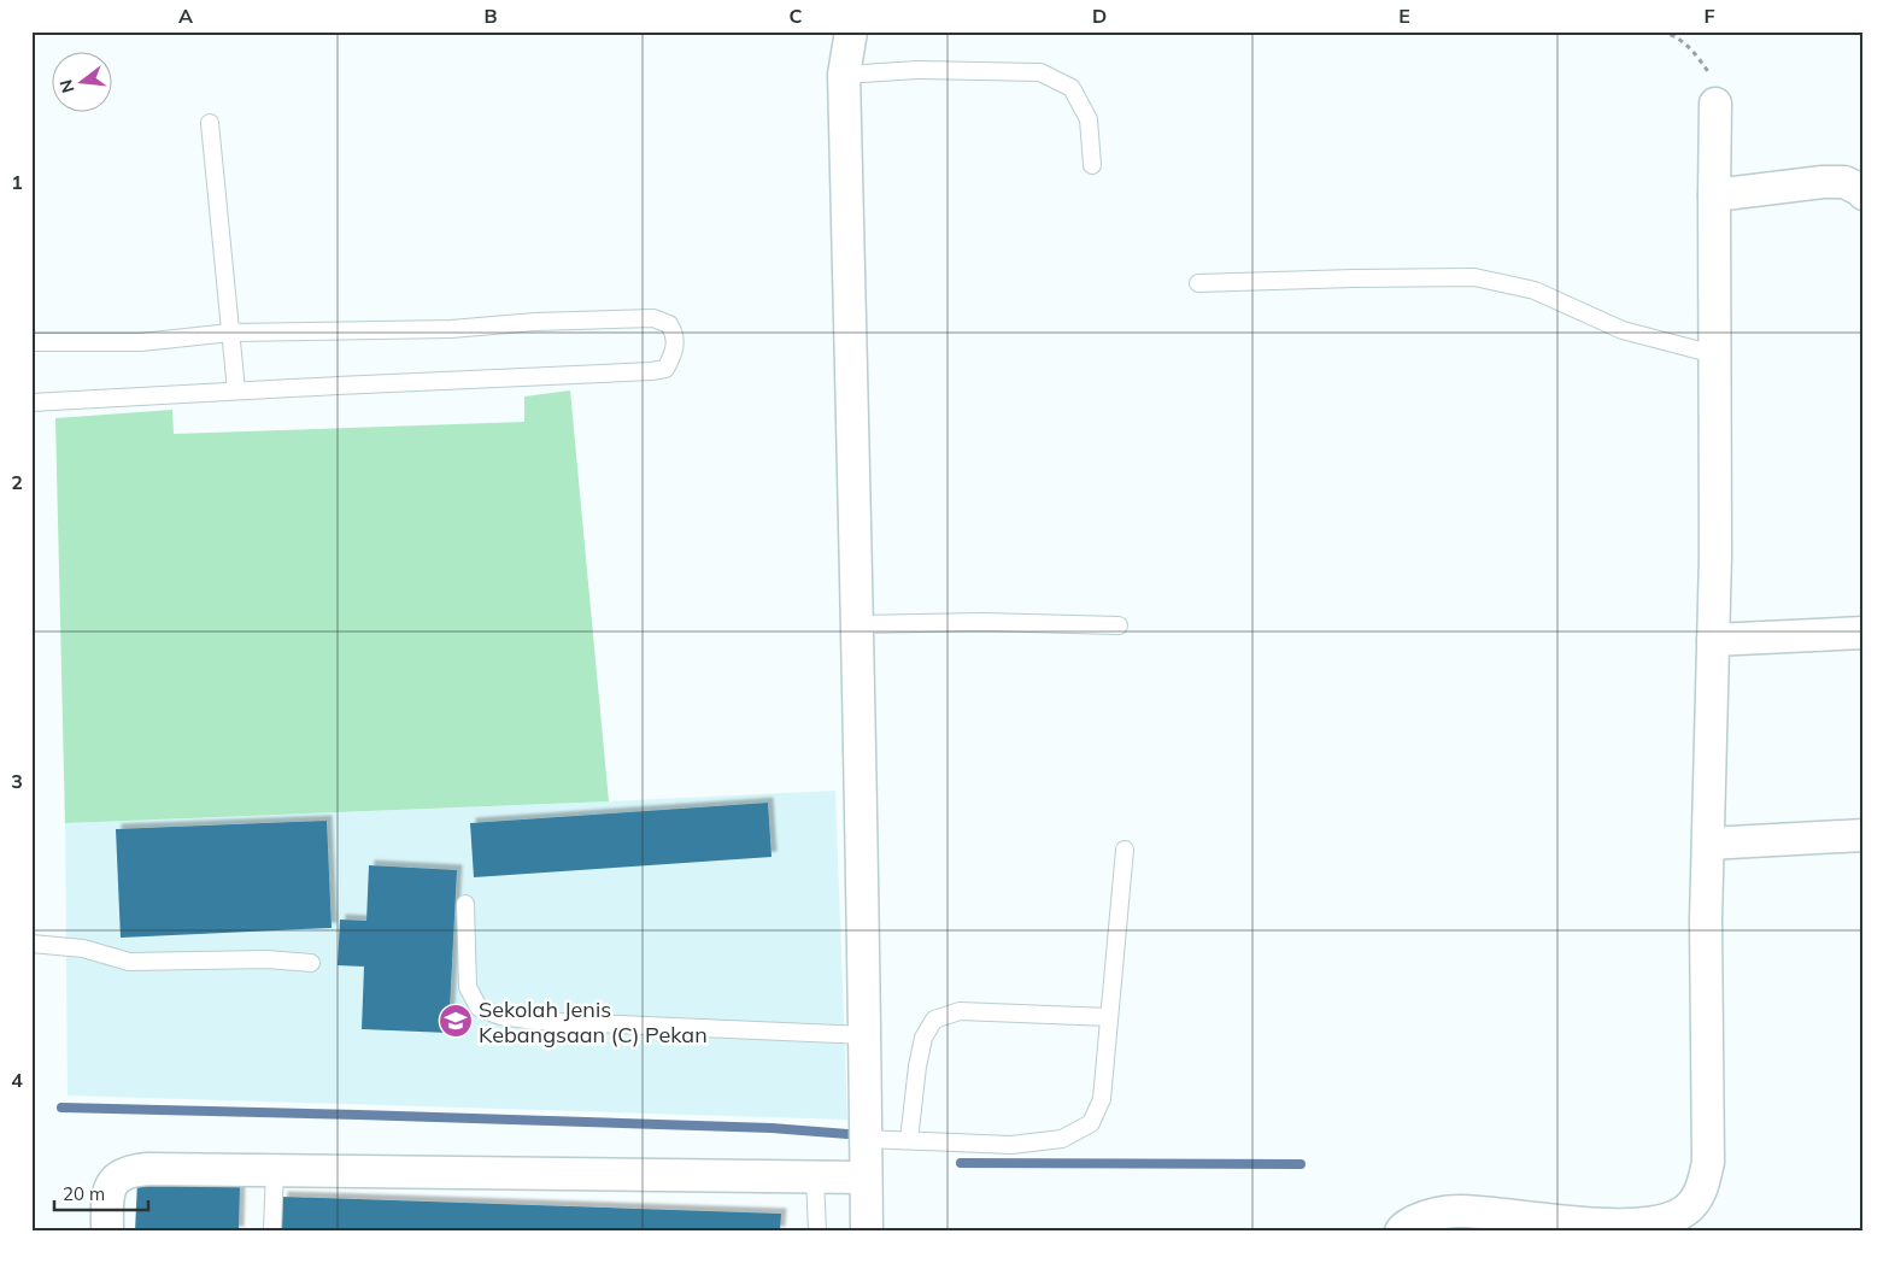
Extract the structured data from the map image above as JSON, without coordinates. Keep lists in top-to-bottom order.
{
  "places": {
    "school or university": ["Sekolah Jenis Kebangsaan (C) Pekan"]
  },
  "scale_bar": "20 m",
  "north": "left",
  "grid": {
    "columns": [
      "A",
      "B",
      "C",
      "D",
      "E",
      "F"
    ],
    "rows": [
      "1",
      "2",
      "3",
      "4"
    ]
  }
}
